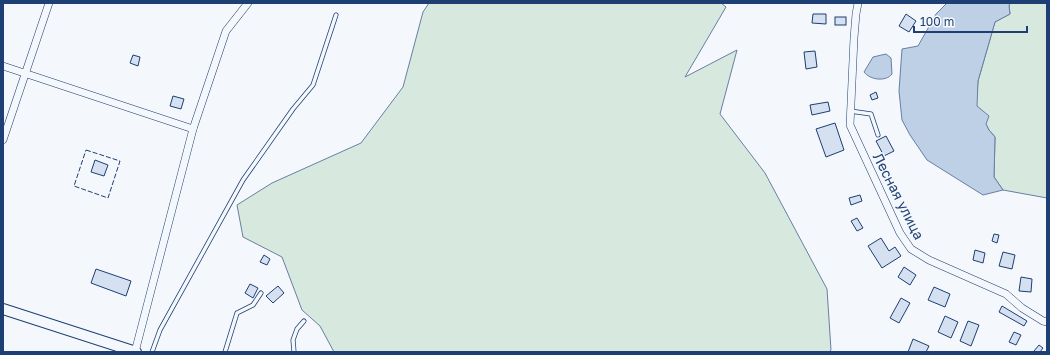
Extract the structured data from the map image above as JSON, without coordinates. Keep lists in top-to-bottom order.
{
  "streets": {
    "street": ["Лесная улица"]
  },
  "scale_bar": "100 m"
}
